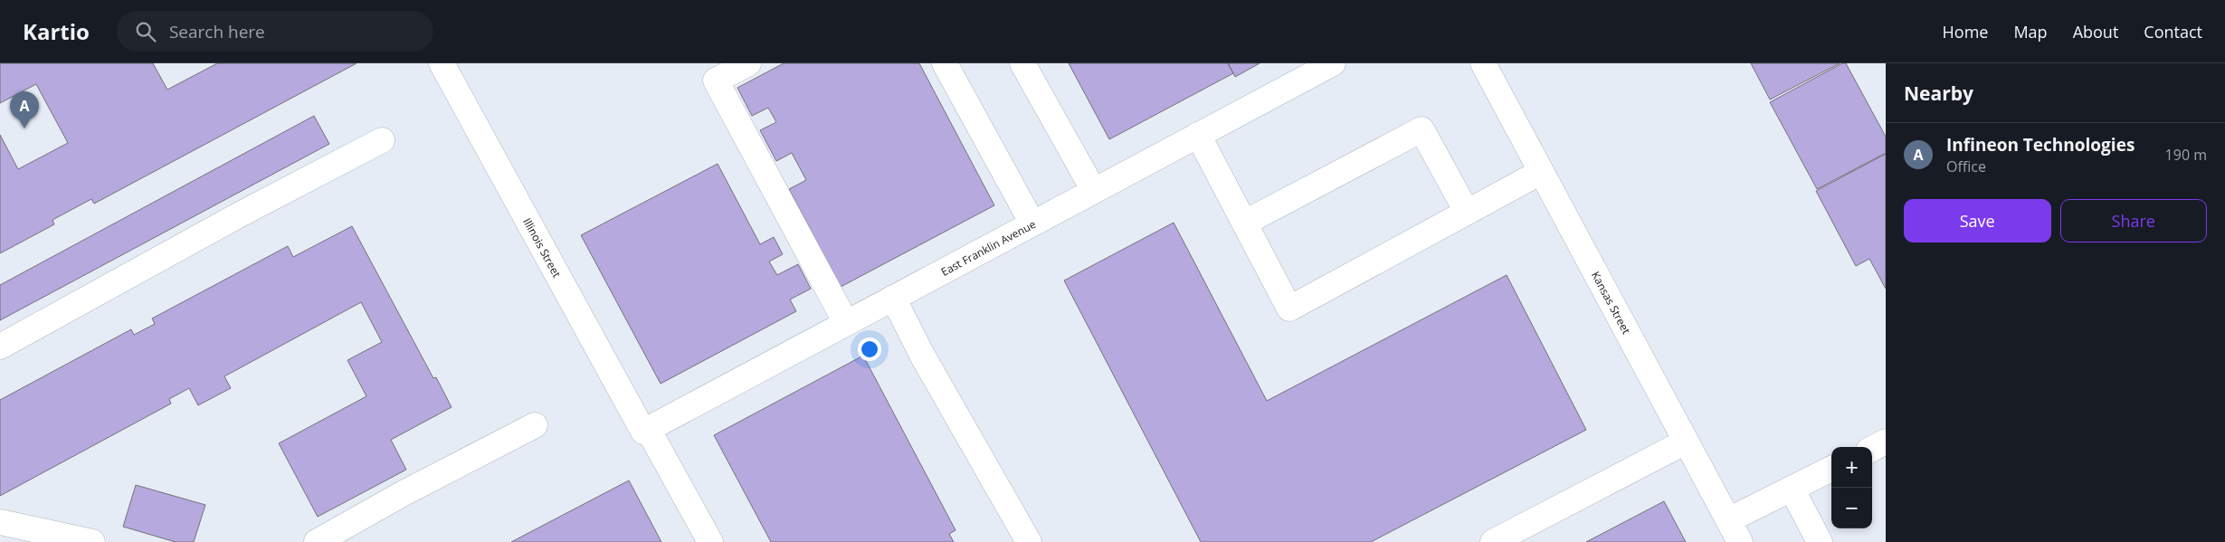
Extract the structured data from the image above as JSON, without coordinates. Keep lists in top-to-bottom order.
{
  "streets": {
    "street": ["Illinois Street", "East Franklin Avenue", "Kansas Street"]
  },
  "crossings": [
    ["Illinois Street", "East Franklin Avenue"]
  ],
  "page": {
    "header": "Kartio",
    "search": "Search here",
    "nav": [
      "Home",
      "Map",
      "About",
      "Contact"
    ],
    "heading": "Nearby",
    "pins": "A",
    "list": [
      {
        "mark": "A",
        "name": "Infineon Technologies",
        "note": "Office",
        "value": "190 m"
      }
    ],
    "buttons": ["Save", "Share"],
    "map_buttons": ["+", "−"]
  }
}
